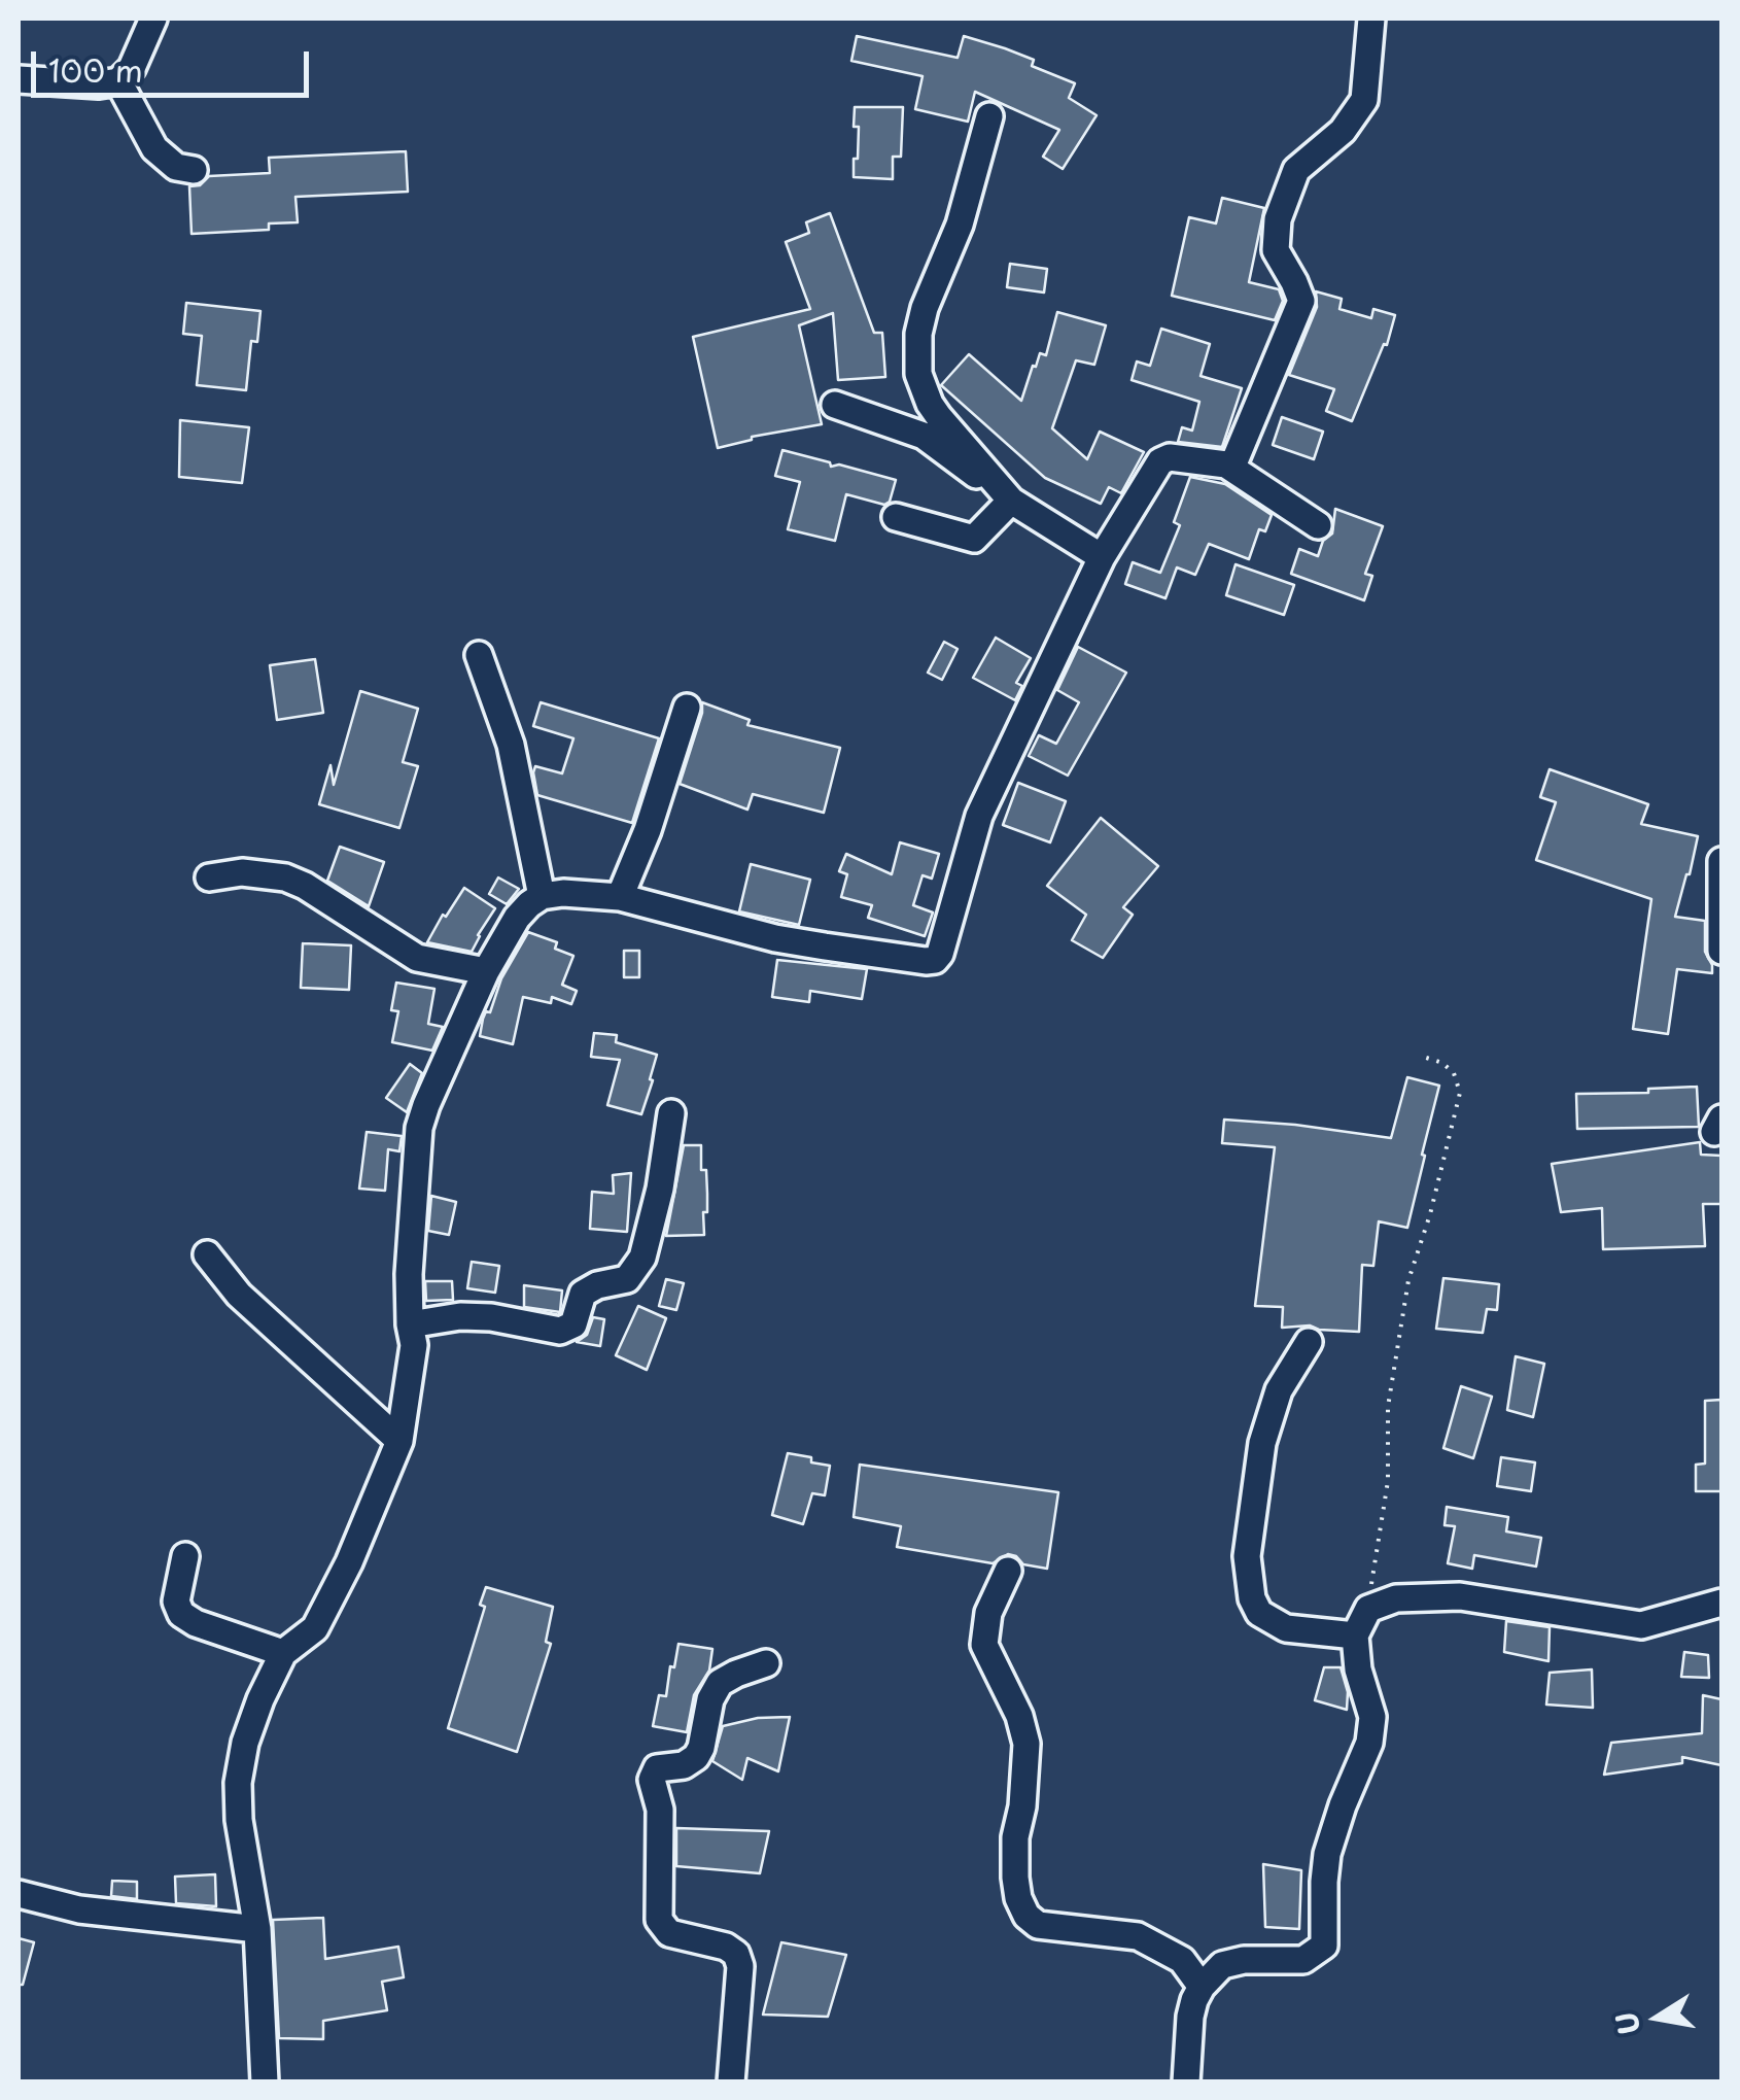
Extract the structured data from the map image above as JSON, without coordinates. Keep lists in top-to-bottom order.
{
  "scale_bar": "100 m",
  "north": "left"
}
